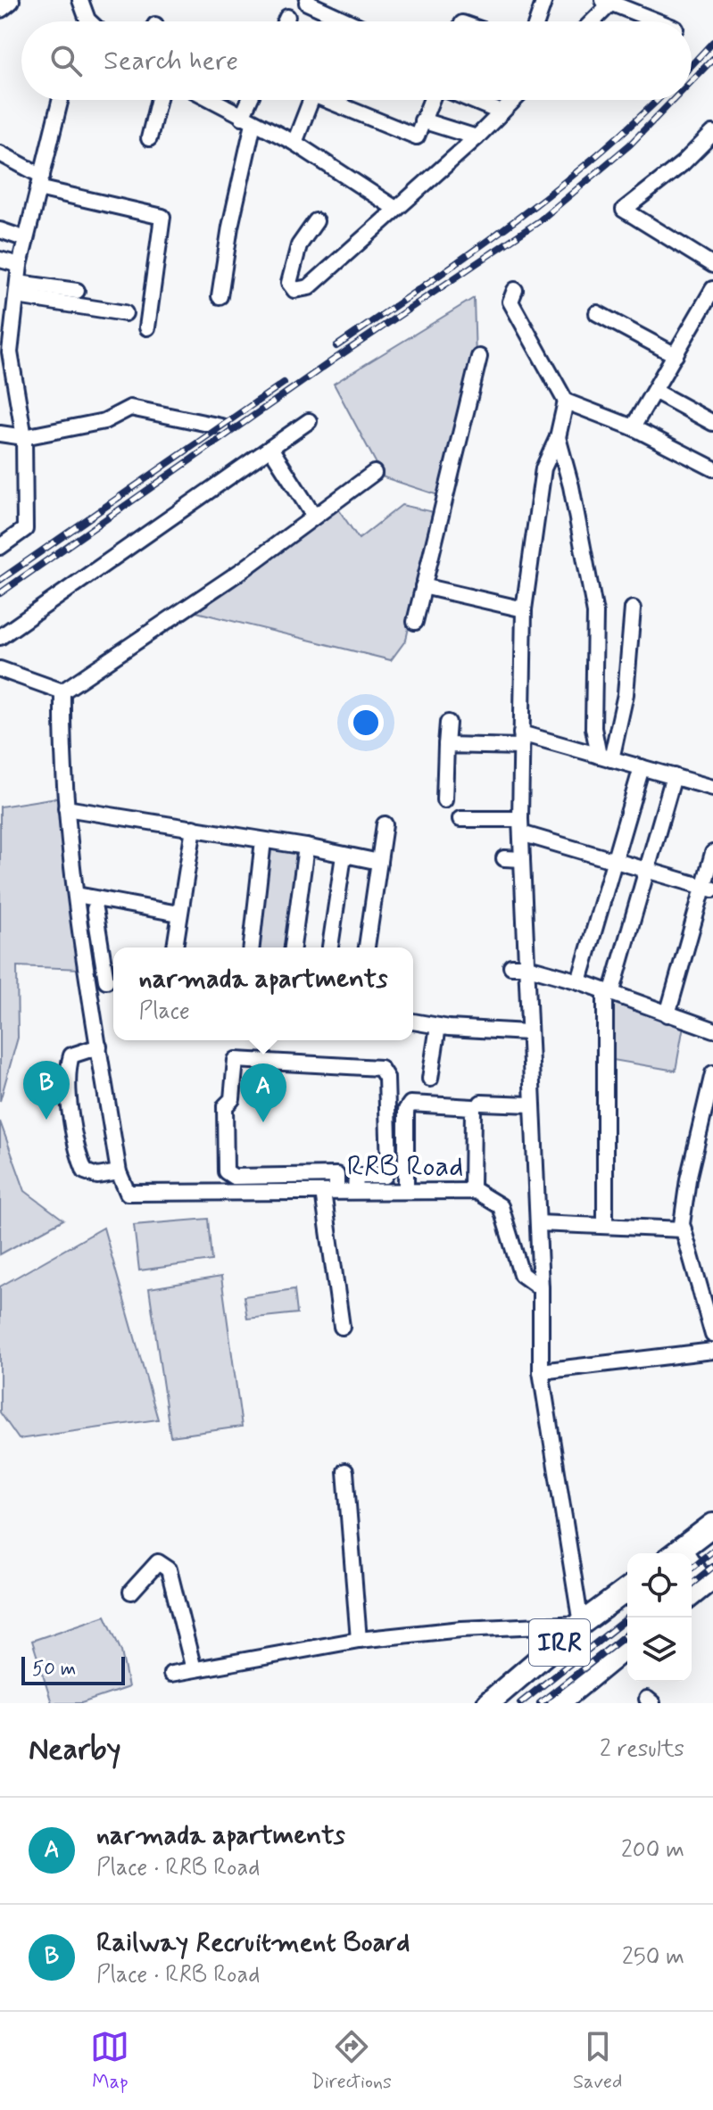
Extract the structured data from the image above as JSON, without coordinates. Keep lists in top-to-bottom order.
{
  "streets": {
    "main road": ["IRR"],
    "street": ["RRB Road"]
  },
  "scale_bar": "50 m",
  "page": {
    "search": "Search here",
    "popup": ["narmada apartments", "Place"],
    "pins": ["B", "A"],
    "scale": "50 m",
    "heading": ["Nearby", "2 results"],
    "list": [
      {
        "mark": "A",
        "name": "narmada apartments",
        "note": "Place · RRB Road",
        "value": "200 m"
      },
      {
        "mark": "B",
        "name": "Railway Recruitment Board",
        "note": "Place · RRB Road",
        "value": "250 m"
      }
    ],
    "nav": ["Map", "Directions", "Saved"]
  }
}
